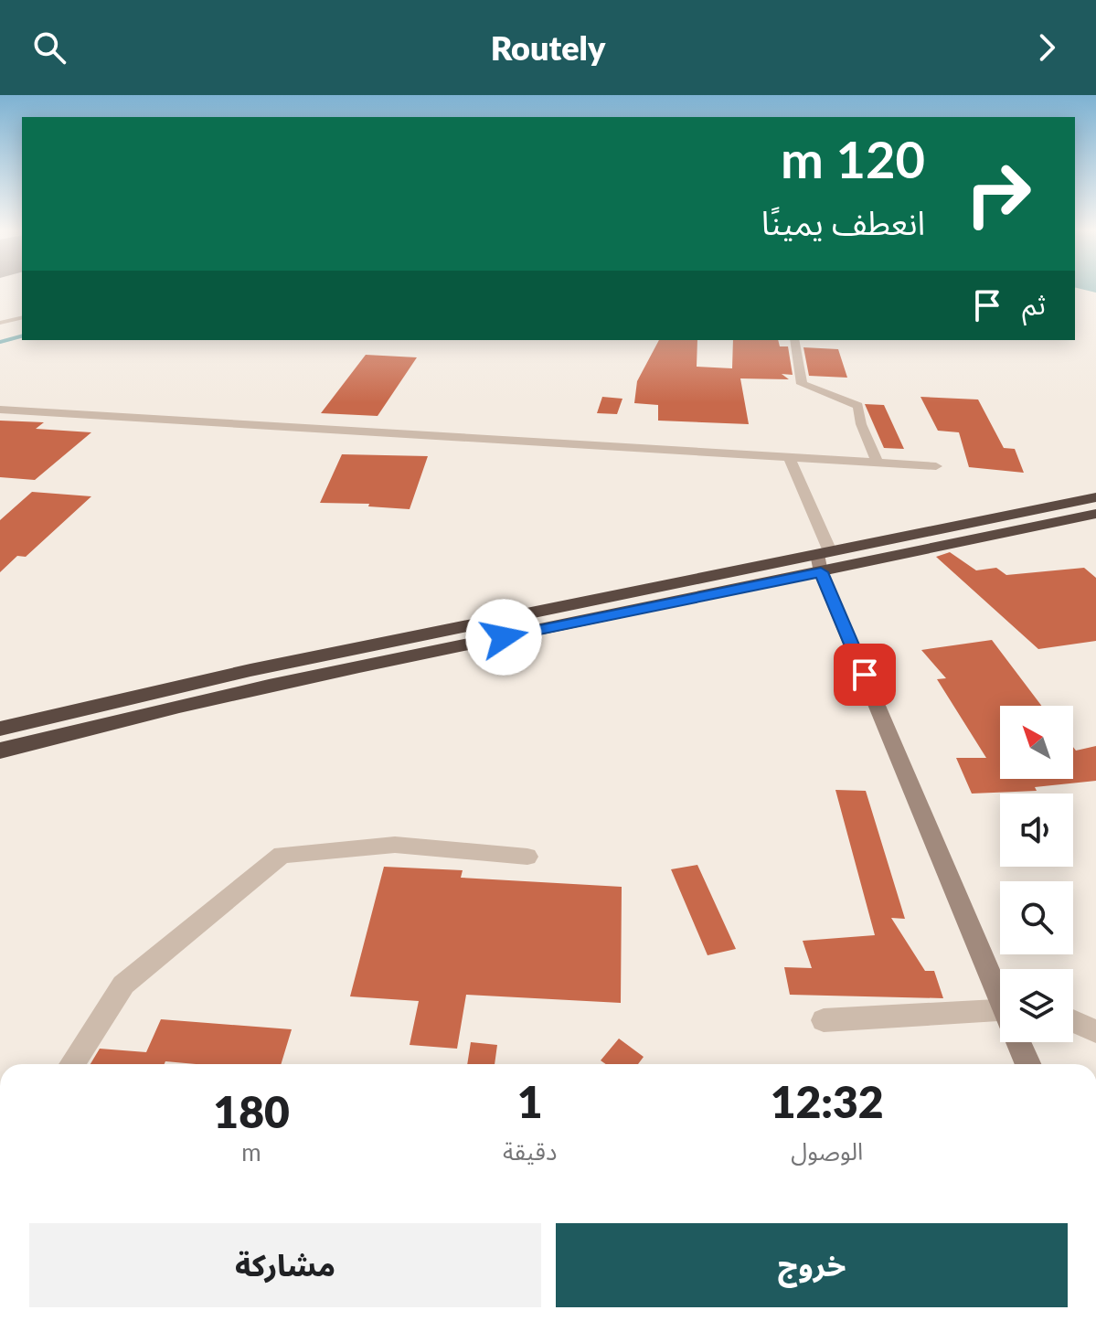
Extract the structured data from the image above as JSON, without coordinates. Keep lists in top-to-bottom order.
{
  "north": "top left",
  "page": {
    "header": "Routely",
    "turn": ["120 m", "انعطف يمينًا"],
    "then": "ثم",
    "eta": [
      "12:32",
      "الوصول",
      "1",
      "دقيقة",
      "180",
      "m"
    ],
    "buttons": ["خروج", "مشاركة"]
  }
}
